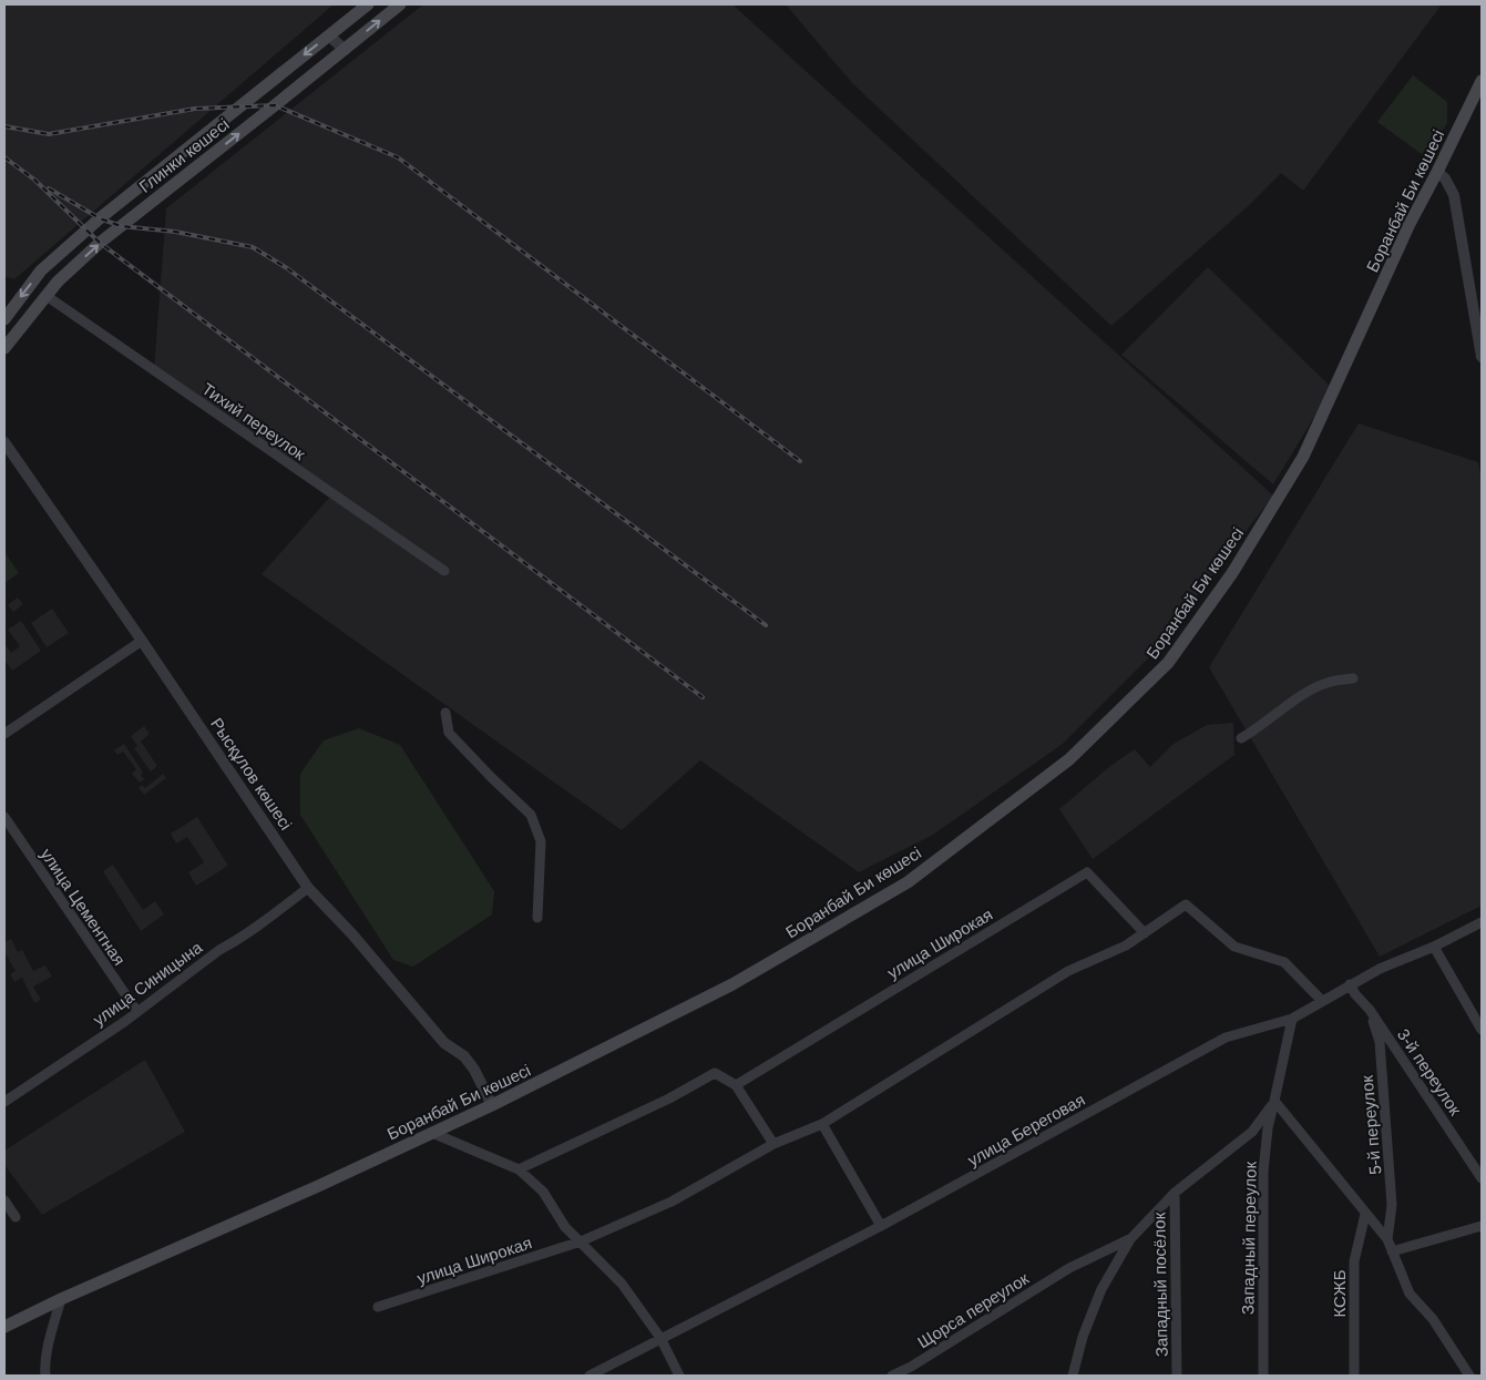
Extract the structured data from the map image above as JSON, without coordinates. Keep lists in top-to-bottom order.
{
  "streets": {
    "main road": ["Глинки көшесі", "Боранбай Би көшесі"],
    "street": [
      "Тихий переулок",
      "Рысқұлов көшесі",
      "улица Цементная",
      "улица Широкая",
      "улица Синицына",
      "3-й переулок",
      "5-й переулок",
      "улица Береговая",
      "Западный переулок",
      "Западный посёлок",
      "КСЖБ",
      "Щорса переулок"
    ]
  },
  "crossings": [
    ["Глинки көшесі", "Тихий переулок"],
    ["Боранбай Би көшесі", "Рысқұлов көшесі"],
    ["Рысқұлов көшесі", "улица Синицына"],
    ["улица Цементная", "улица Синицына"],
    ["улица Широкая", "улица Береговая"],
    ["3-й переулок", "5-й переулок"],
    ["3-й переулок", "улица Береговая"],
    ["5-й переулок", "Западный переулок"],
    ["5-й переулок", "КСЖБ"],
    ["улица Береговая", "Западный переулок"]
  ]
}
